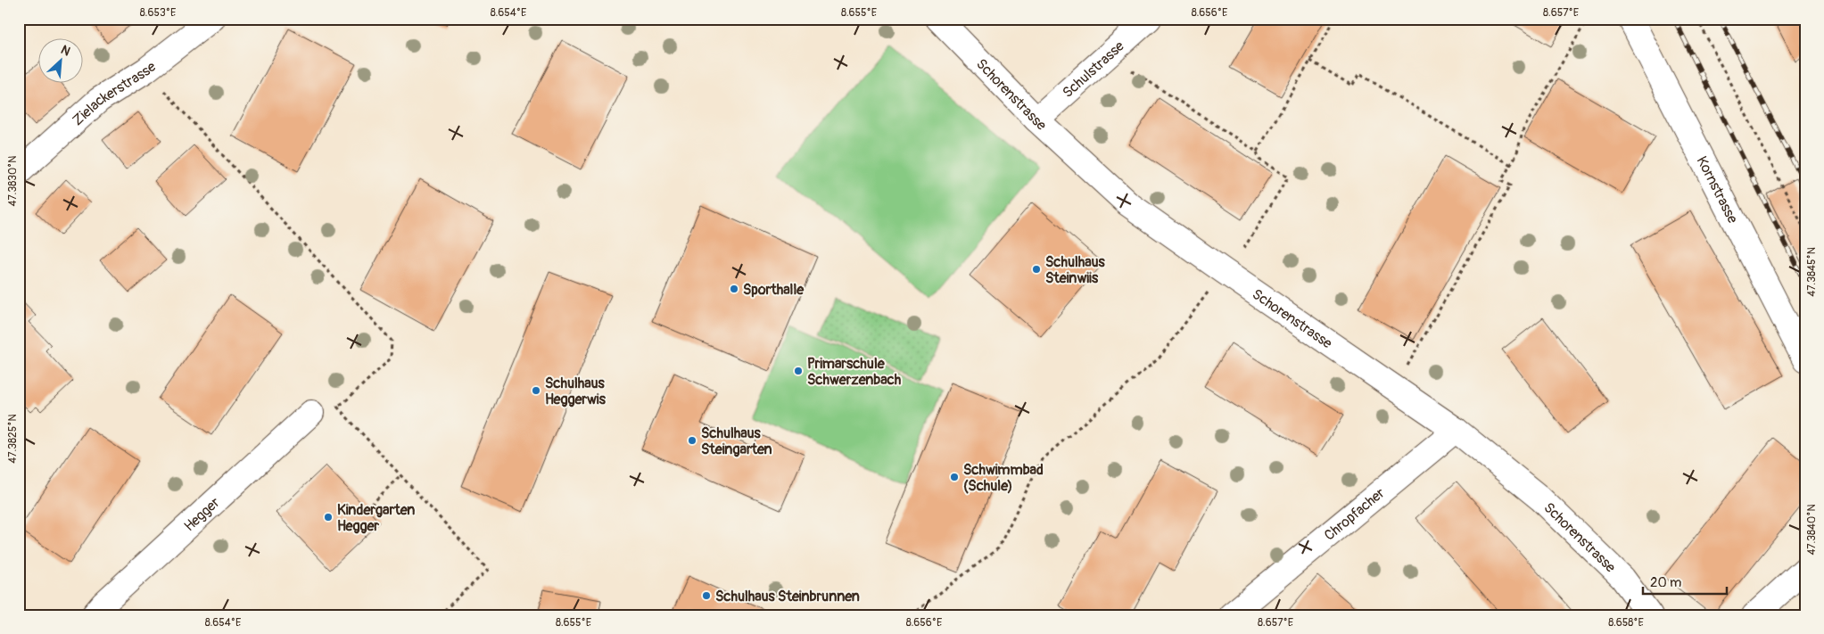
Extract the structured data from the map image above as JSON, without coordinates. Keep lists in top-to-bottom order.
{
  "streets": {
    "street": [
      "Schulstrasse",
      "Zielackerstrasse",
      "Schorenstrasse",
      "Kornstrasse",
      "Hegger",
      "Chropfacher"
    ]
  },
  "crossings": [
    ["Schulstrasse", "Schorenstrasse"],
    ["Schorenstrasse", "Chropfacher"]
  ],
  "places": [
    "Schulhaus Steinwiis",
    "Sporthalle",
    "Primarschule Schwerzenbach",
    "Schulhaus Heggerwis",
    "Schulhaus Steingarten",
    "Schwimmbad (Schule)",
    "Kindergarten Hegger",
    "Schulhaus Steinbrunnen"
  ],
  "scale_bar": "20 m",
  "north": "top right",
  "coordinates": [
    "8.653°E",
    "8.654°E",
    "8.655°E",
    "8.656°E",
    "8.657°E",
    "47.3830°N",
    "47.3845°N",
    "47.3825°N",
    "47.3840°N",
    "8.658°E"
  ]
}
